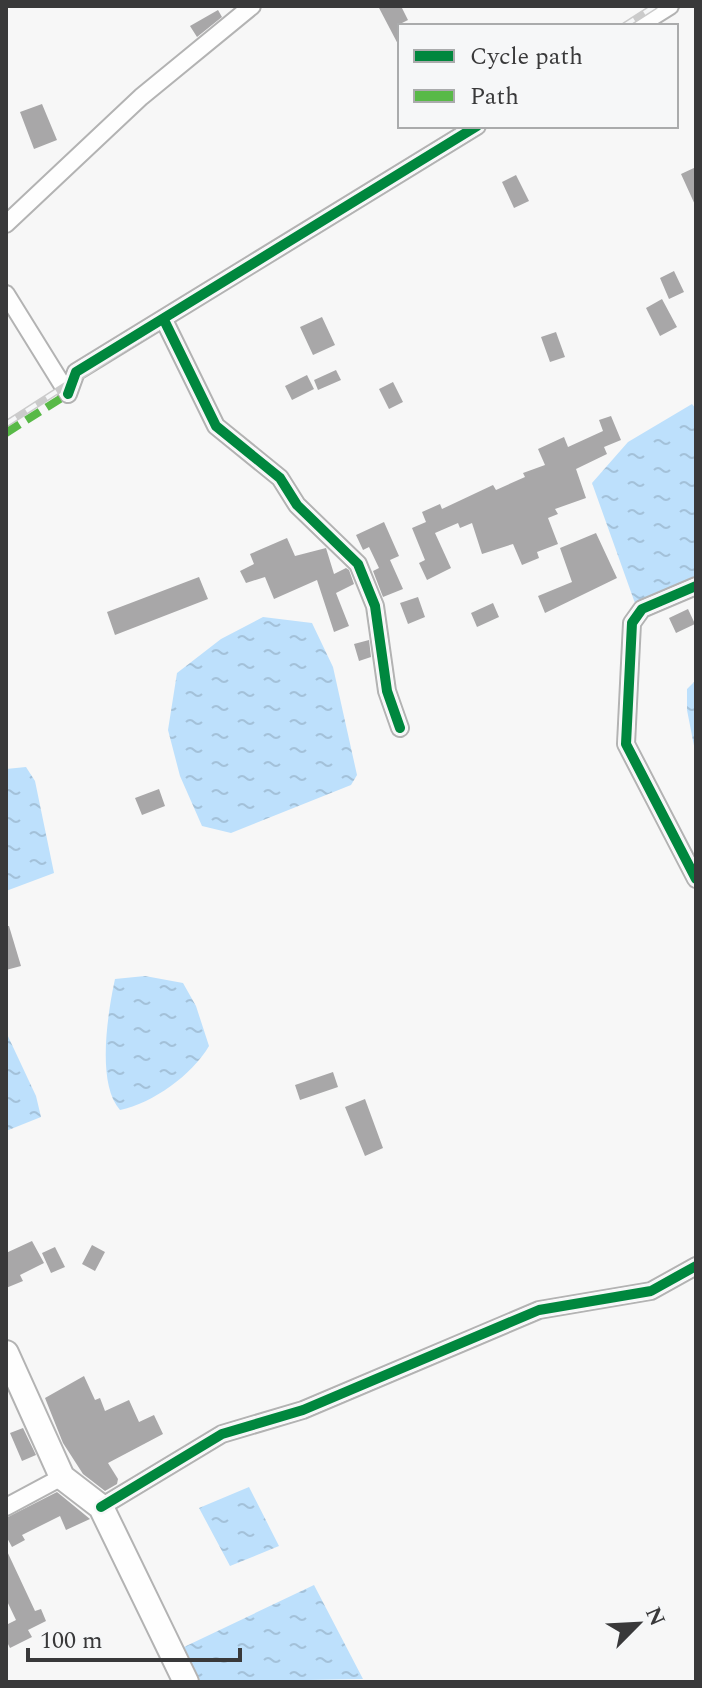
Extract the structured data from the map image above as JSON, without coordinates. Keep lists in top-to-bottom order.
{
  "legend": ["Cycle path", "Path"],
  "scale_bar": "100 m",
  "north": "top right"
}
